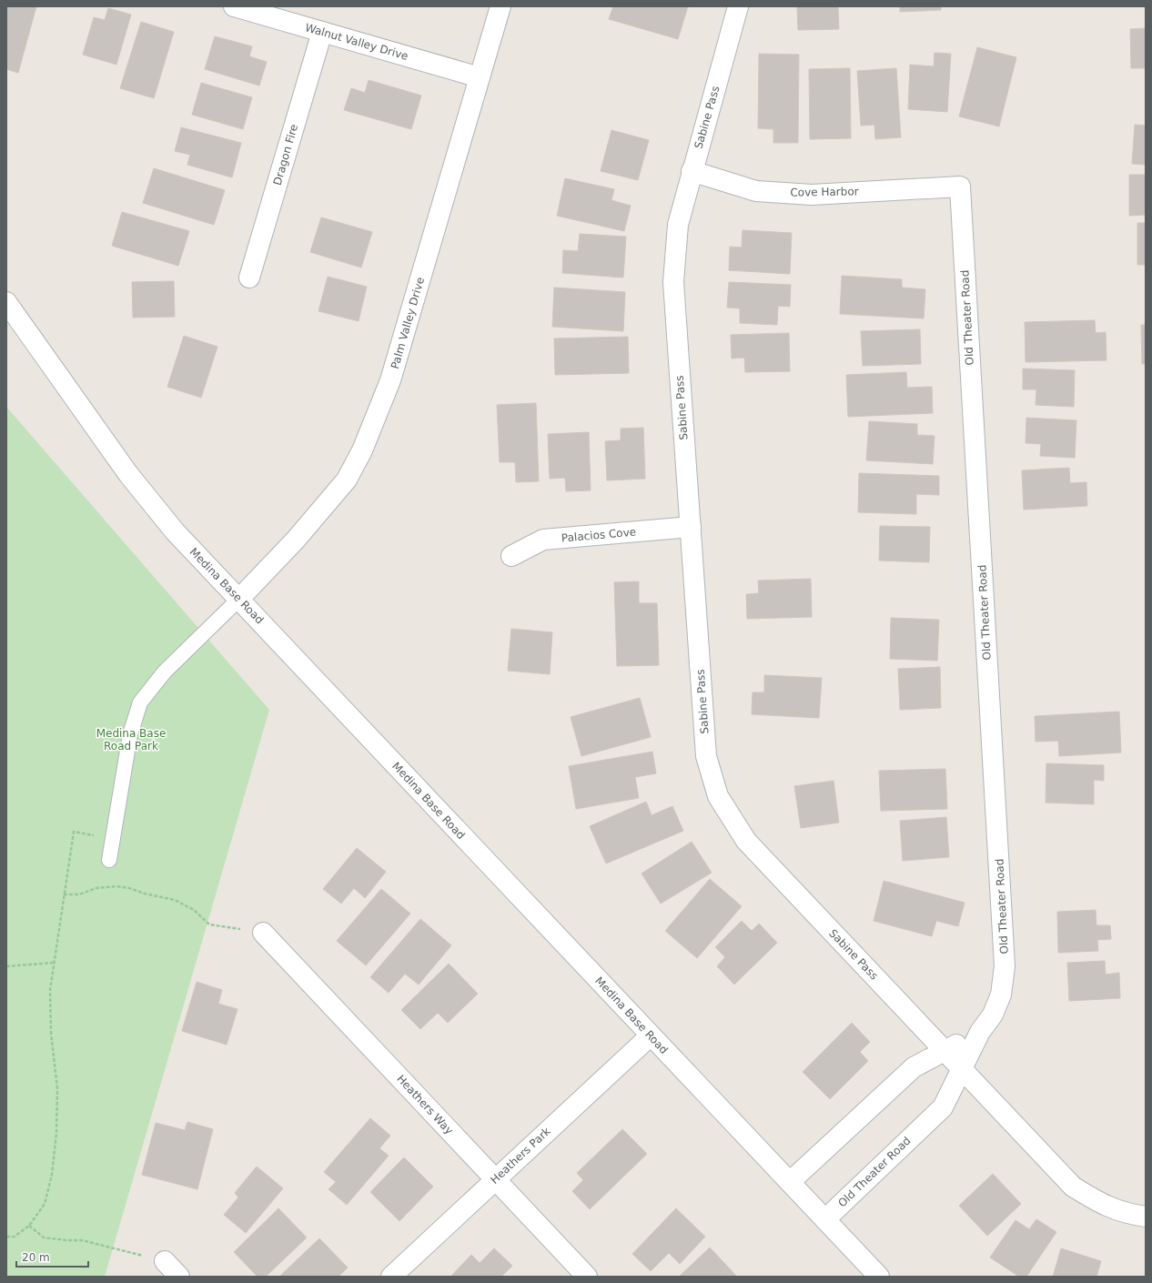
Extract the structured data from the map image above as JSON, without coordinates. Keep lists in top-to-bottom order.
{
  "streets": {
    "street": [
      "Walnut Valley Drive",
      "Sabine Pass",
      "Dragon Fire",
      "Cove Harbor",
      "Old Theater Road",
      "Palm Valley Drive",
      "Palacios Cove",
      "Medina Base Road",
      "Heathers Way",
      "Heathers Park"
    ]
  },
  "crossings": [
    ["Walnut Valley Drive", "Dragon Fire"],
    ["Walnut Valley Drive", "Palm Valley Drive"],
    ["Sabine Pass", "Cove Harbor"],
    ["Sabine Pass", "Old Theater Road"],
    ["Sabine Pass", "Palacios Cove"],
    ["Cove Harbor", "Old Theater Road"],
    ["Old Theater Road", "Medina Base Road"],
    ["Palm Valley Drive", "Medina Base Road"],
    ["Medina Base Road", "Heathers Park"],
    ["Heathers Way", "Heathers Park"]
  ],
  "parks": ["Medina Base Road Park"],
  "scale_bar": "20 m"
}
